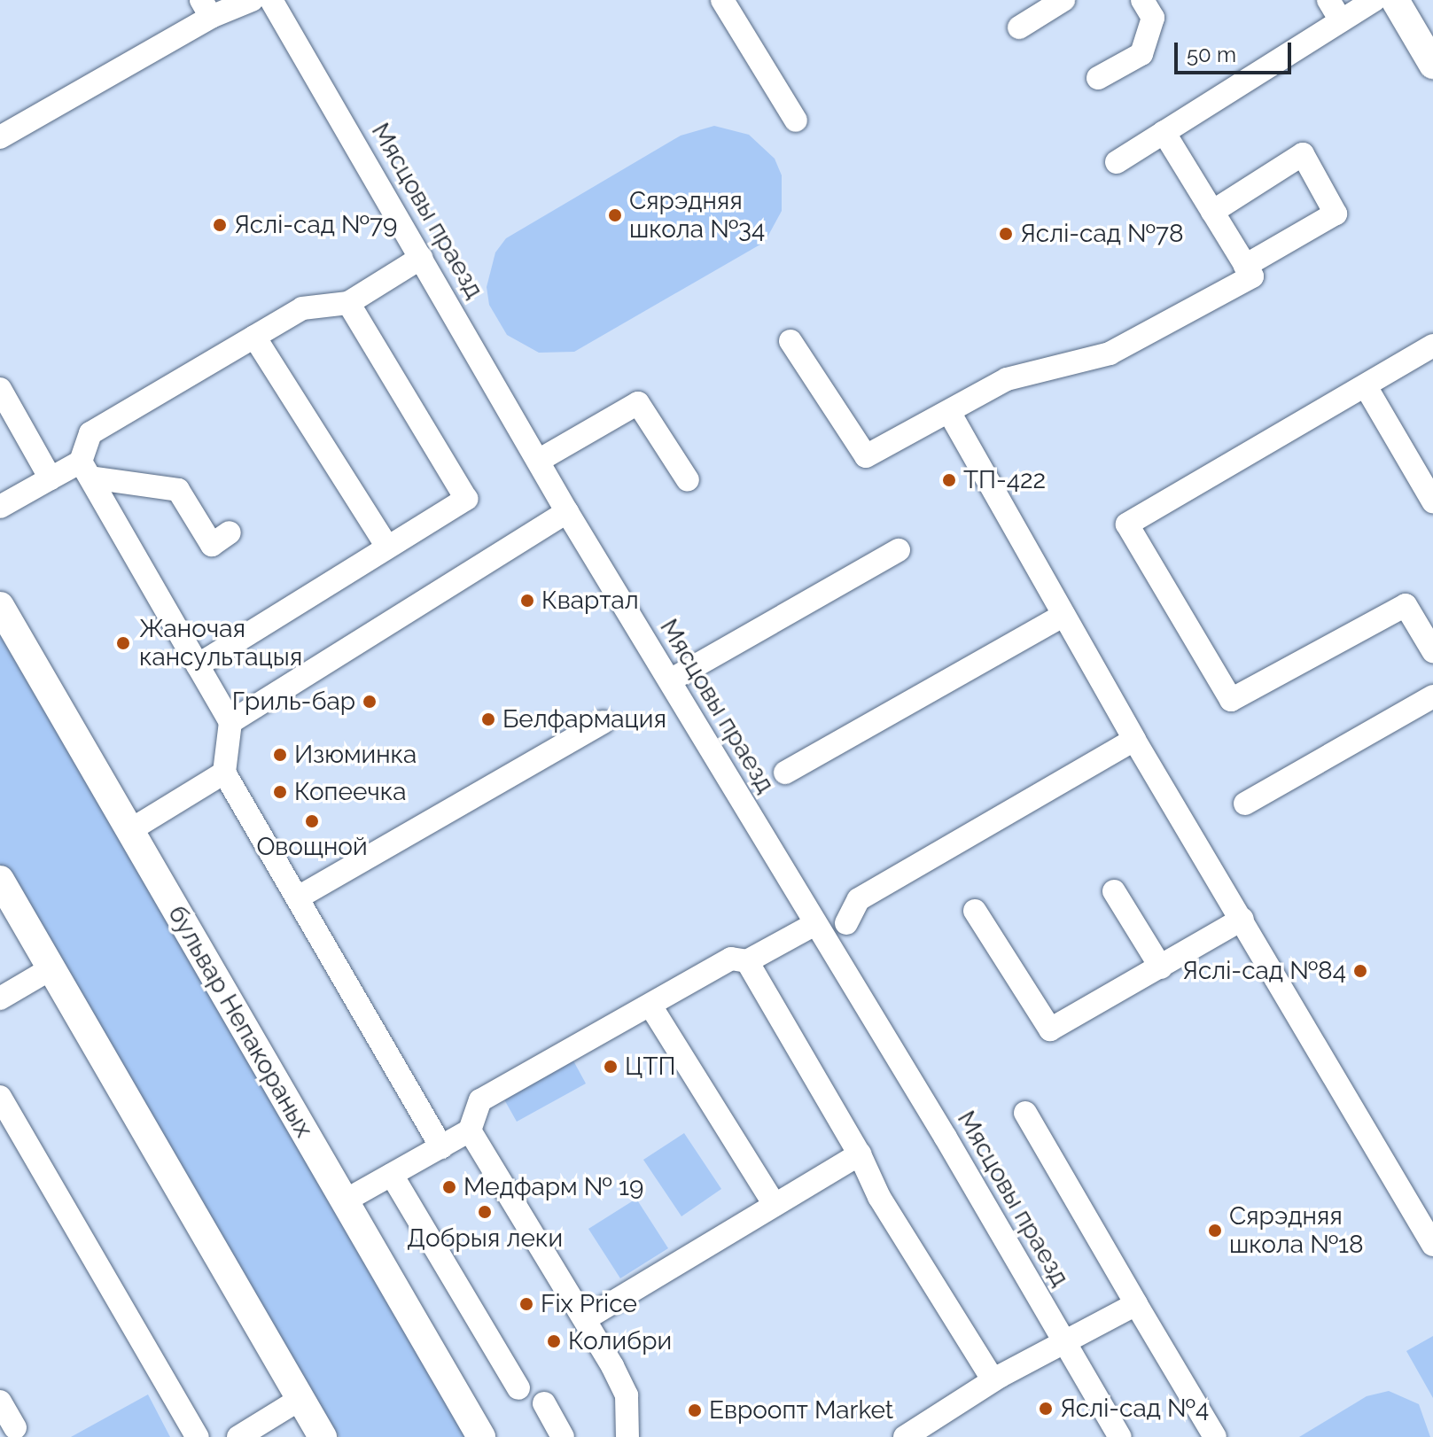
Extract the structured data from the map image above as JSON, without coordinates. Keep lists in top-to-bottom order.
{
  "streets": {
    "main road": ["бульвар Непакораных"],
    "street": ["Мясцовы праезд"]
  },
  "places": [
    "Сярэдняя школа №34",
    "Яслі-сад №79",
    "Яслі-сад №78",
    "ТП-422",
    "Квартал",
    "Жаночая кансультацыя",
    "Гриль-бар",
    "Белфармация",
    "Изюминка",
    "Копеечка",
    "Овощной",
    "Яслі-сад №84",
    "ЦТП",
    "Медфарм № 19",
    "Добрыя леки",
    "Сярэдняя школа №18",
    "Fix Price",
    "Колибри",
    "Яслі-сад №4",
    "Евроопт Market"
  ],
  "scale_bar": "50 m"
}
